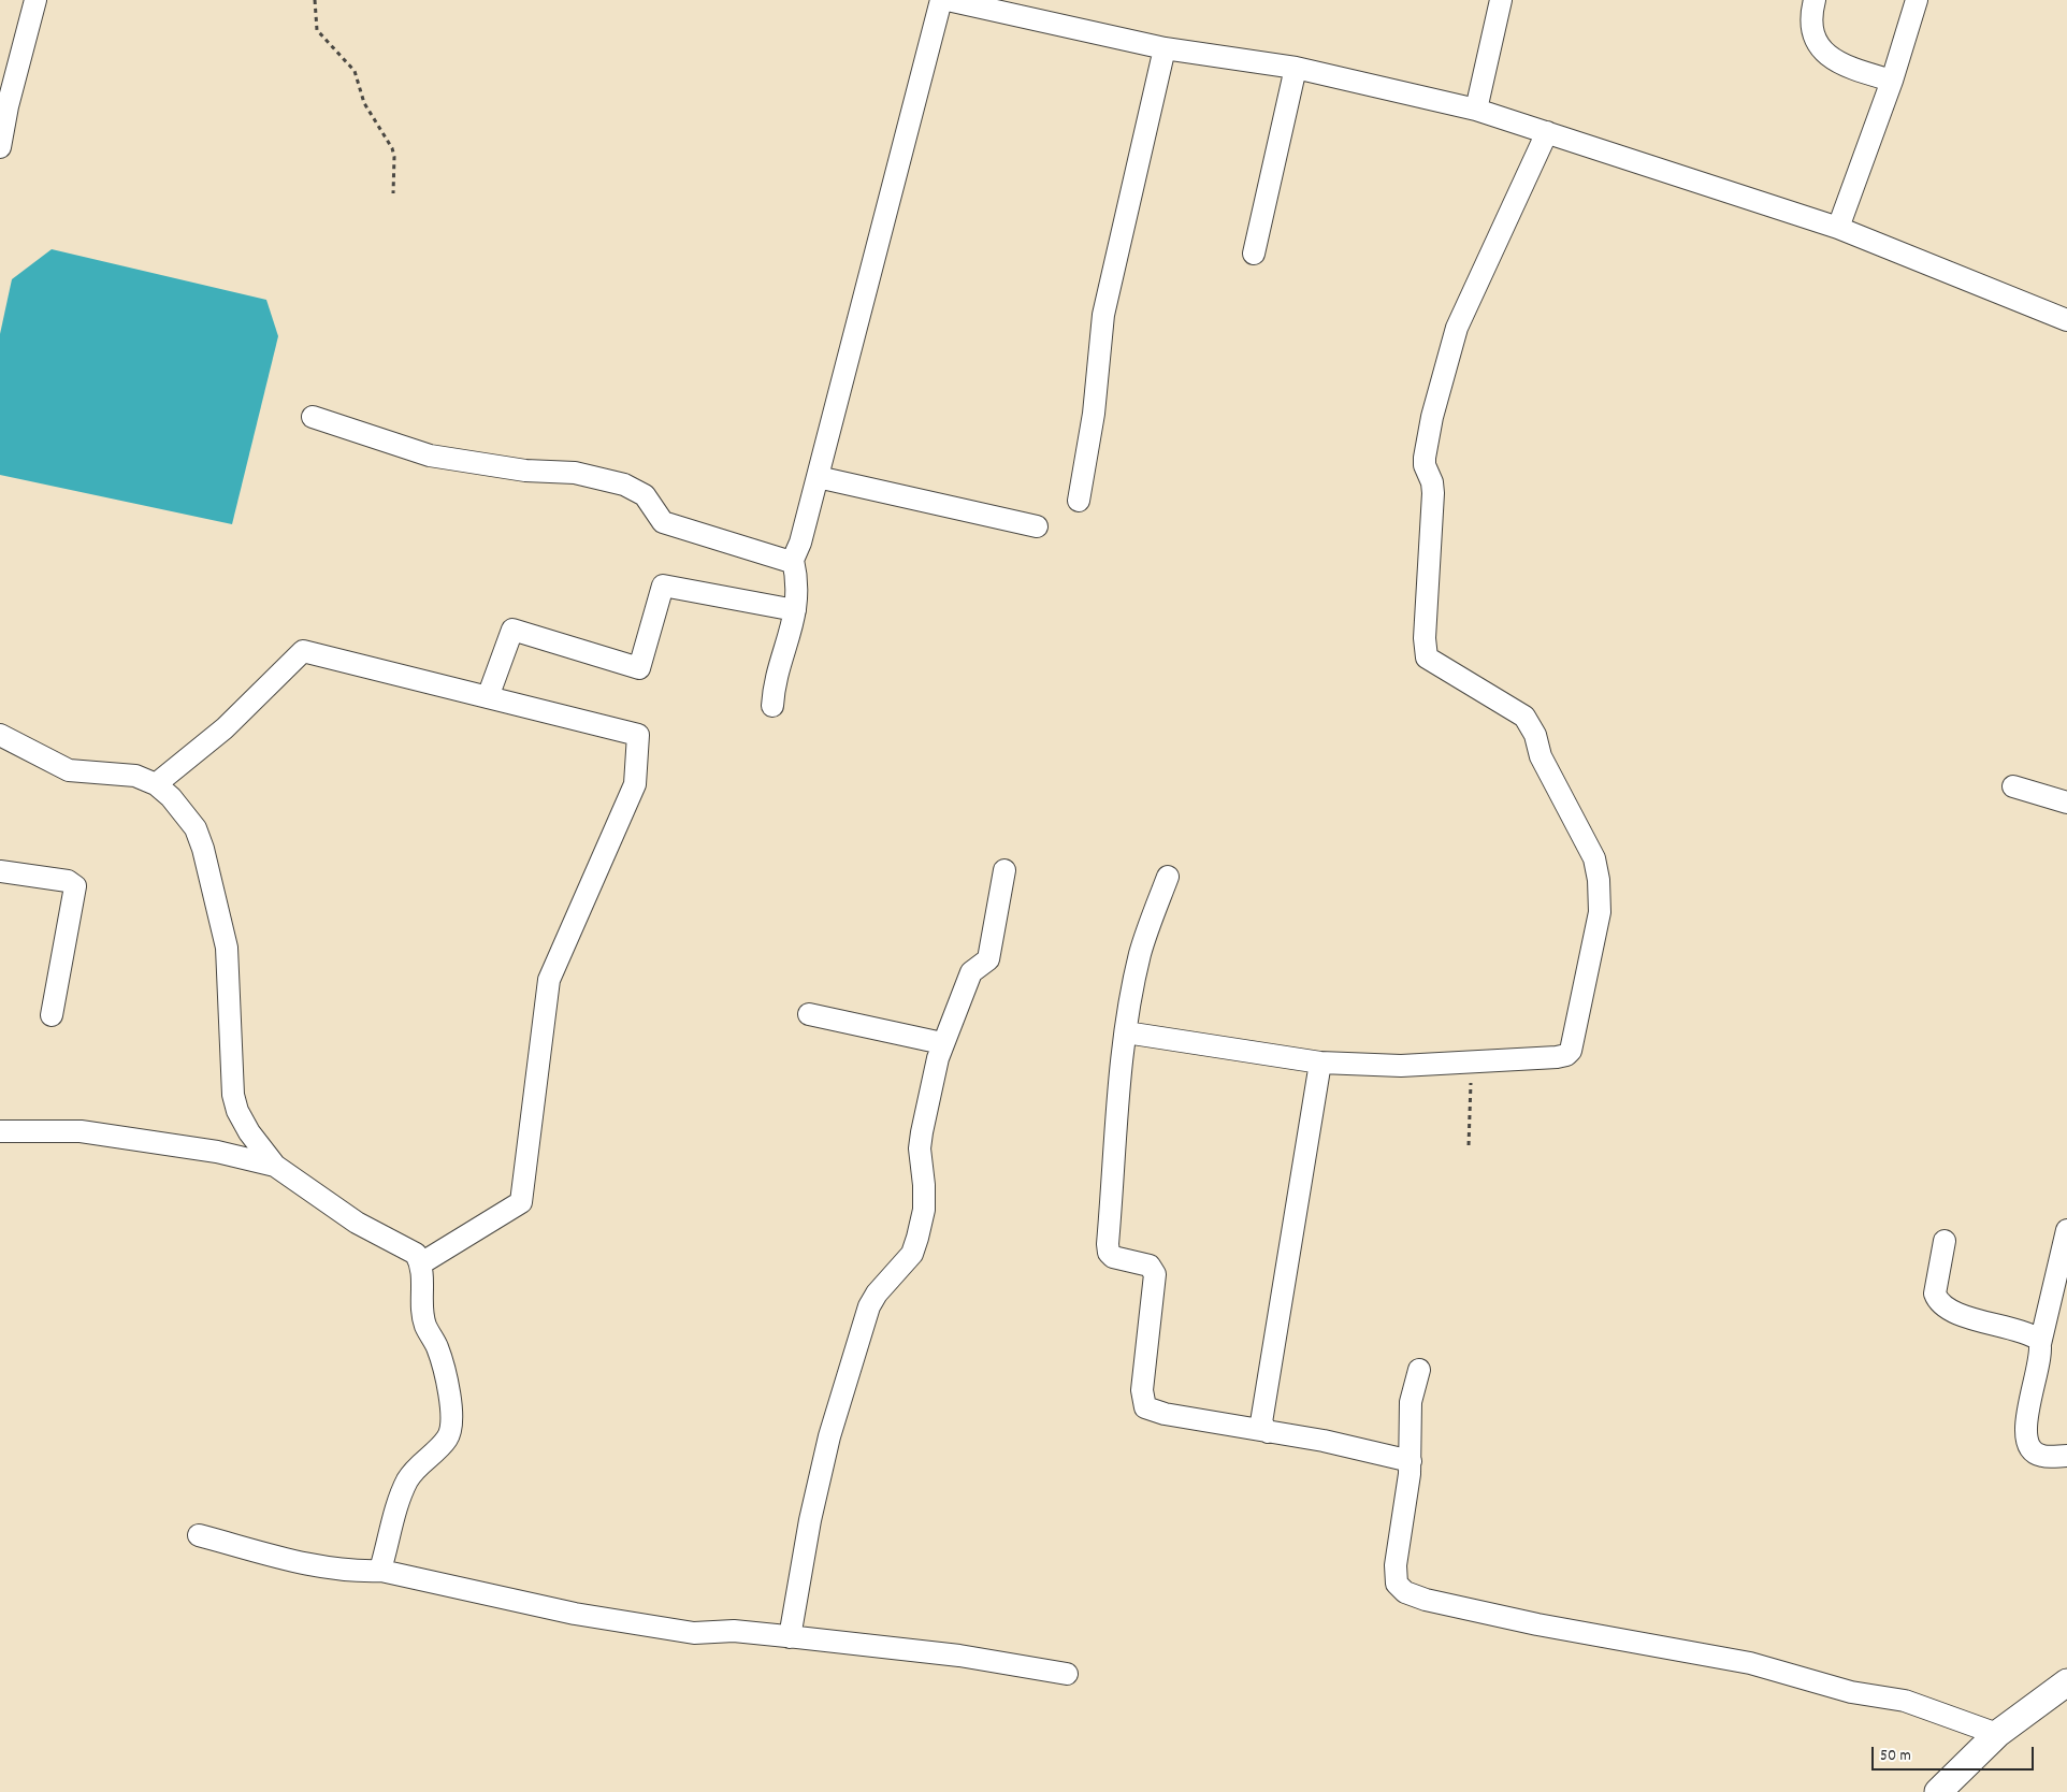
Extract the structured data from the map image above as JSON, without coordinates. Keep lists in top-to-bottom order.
{
  "scale_bar": "50 m"
}
